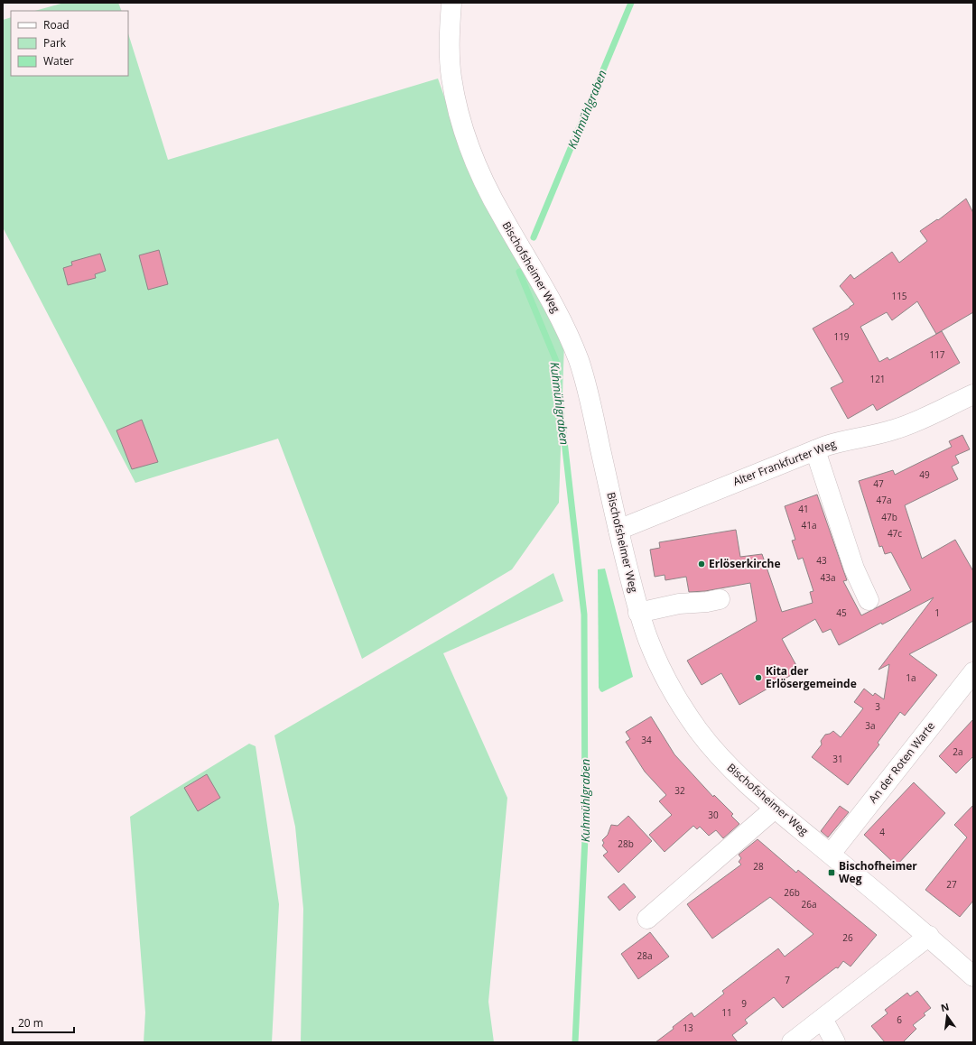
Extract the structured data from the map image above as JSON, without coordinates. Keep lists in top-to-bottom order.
{
  "streets": {
    "street": ["Bischofsheimer Weg", "Alter Frankfurter Weg", "An der Roten Warte"]
  },
  "crossings": [
    ["Bischofsheimer Weg", "Alter Frankfurter Weg"],
    ["Bischofsheimer Weg", "An der Roten Warte"]
  ],
  "water": ["Kuhmühlgraben"],
  "places": {
    "other": ["Erlöserkirche", "Kita der Erlösergemeinde"],
    "transit": ["Bischofheimer Weg"]
  },
  "house_numbers": [
    "115",
    "119",
    "117",
    "121",
    "49",
    "47",
    "47a",
    "41",
    "47b",
    "41a",
    "47c",
    "43",
    "43a",
    "45",
    "1",
    "1a",
    "3",
    "3a",
    "34",
    "2a",
    "31",
    "32",
    "30",
    "4",
    "28b",
    "28",
    "27",
    "26b",
    "26a",
    "26",
    "28a",
    "7",
    "9",
    "11",
    "6",
    "13"
  ],
  "legend": ["Road", "Park", "Water"],
  "scale_bar": "20 m",
  "north": "top"
}
